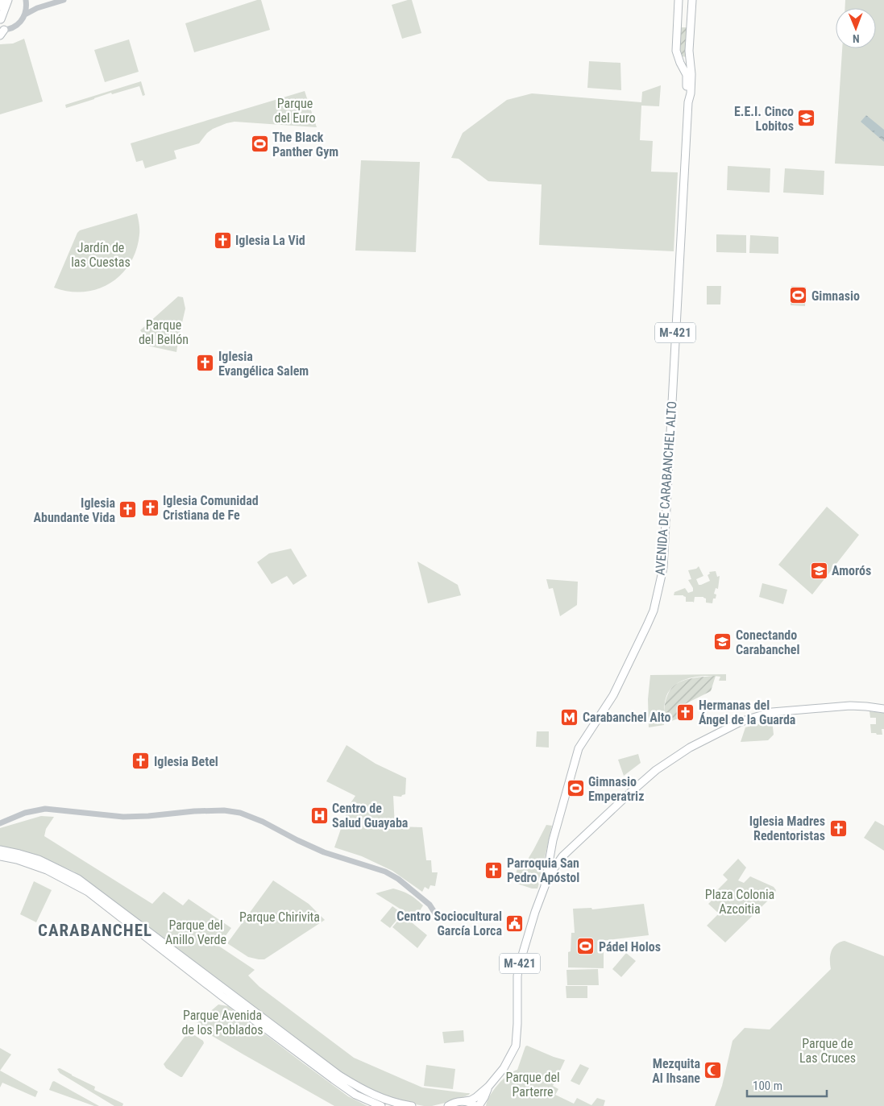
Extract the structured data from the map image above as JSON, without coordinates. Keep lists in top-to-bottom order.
{
  "streets": {
    "main road": ["M-421", "AVENIDA DE CARABANCHEL ALTO"]
  },
  "crossings": [
    ["M-421", "AVENIDA DE CARABANCHEL ALTO"]
  ],
  "districts": ["CARABANCHEL"],
  "parks": [
    "Parque del Euro",
    "Jardín de las Cuestas",
    "Parque del Bellón",
    "Plaza Colonia Azcoitia",
    "Parque Chirivita",
    "Parque del Anillo Verde",
    "Parque Avenida de los Poblados",
    "Parque de Las Cruces",
    "Parque del Parterre"
  ],
  "places": {
    "school or university": ["E.E.I. Cinco Lobitos", "Amorós", "Conectando Carabanchel"],
    "sports": [
      "The Black Panther Gym",
      "Gimnasio",
      "Gimnasio Emperatriz",
      "Pádel Holos"
    ],
    "church": [
      "Iglesia La Vid",
      "Iglesia Evangélica Salem",
      "Iglesia Comunidad Cristiana de Fe",
      "Iglesia Abundante Vida",
      "Hermanas del Ángel de la Guarda",
      "Iglesia Betel",
      "Iglesia Madres Redentoristas",
      "Parroquia San Pedro Apóstol"
    ],
    "metro station": ["Carabanchel Alto"],
    "hospital": ["Centro de Salud Guayaba"],
    "public building": ["Centro Sociocultural García Lorca"],
    "mosque": ["Mezquita Al Ihsane"]
  },
  "scale_bar": "100 m",
  "north": "bottom"
}
